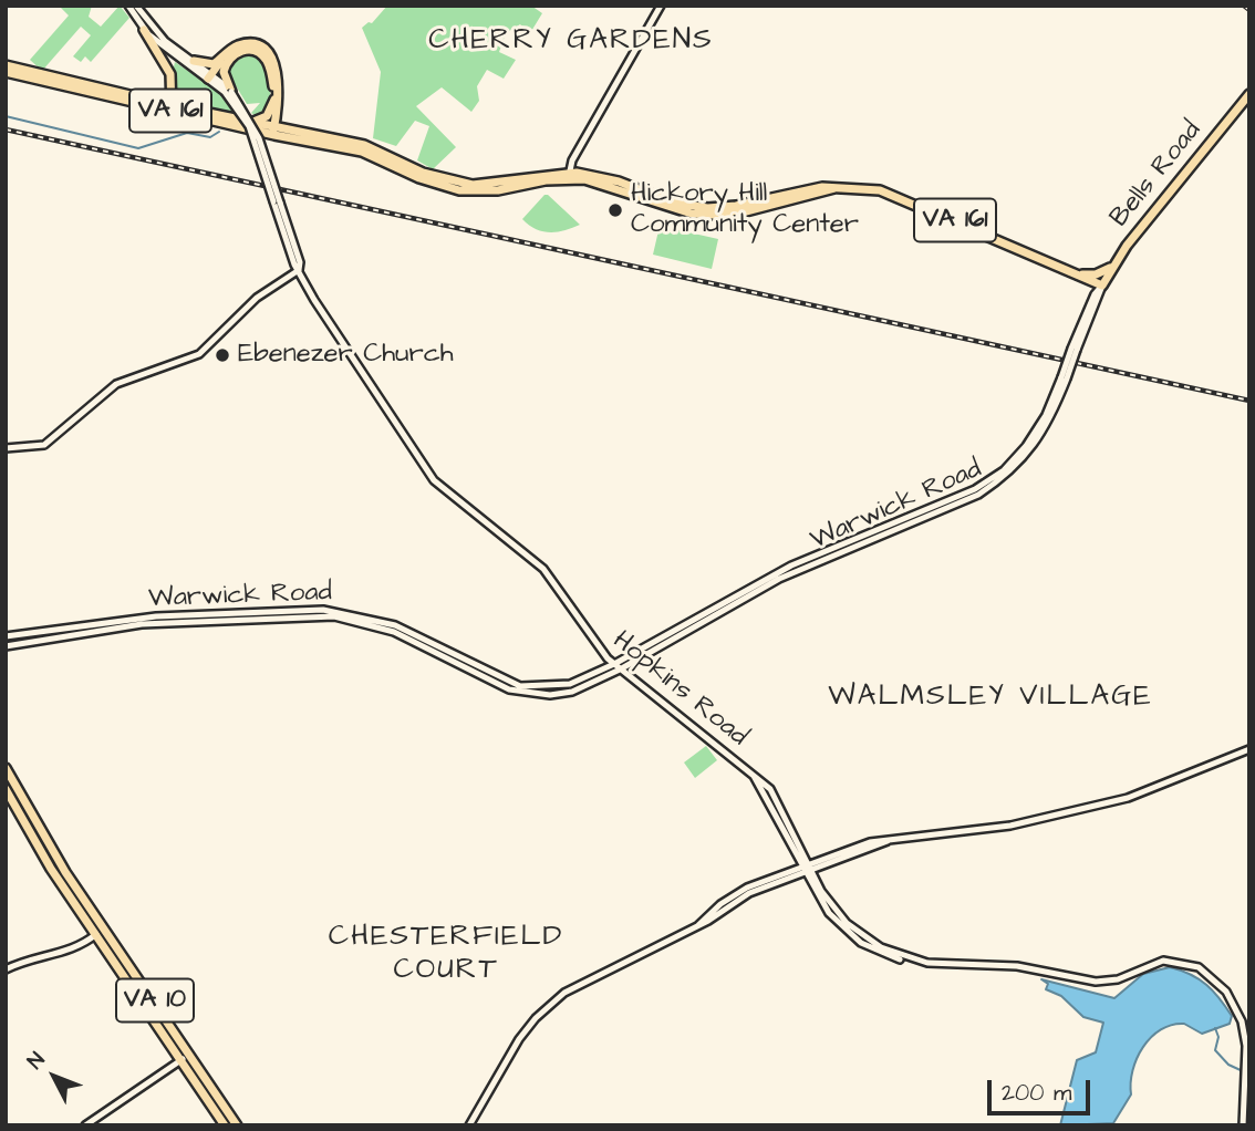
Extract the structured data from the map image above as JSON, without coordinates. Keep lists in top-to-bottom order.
{
  "streets": {
    "main road": [
      "VA 161",
      "Bells Road",
      "Warwick Road",
      "Hopkins Road",
      "VA 10"
    ]
  },
  "crossings": [
    ["VA 161", "Bells Road"],
    ["VA 161", "Warwick Road"],
    ["Bells Road", "Warwick Road"],
    ["Warwick Road", "Hopkins Road"]
  ],
  "districts": ["CHERRY GARDENS", "WALMSLEY VILLAGE", "CHESTERFIELD COURT"],
  "places": ["Hickory Hill Community Center", "Ebenezer Church"],
  "scale_bar": "200 m",
  "north": "top left"
}
